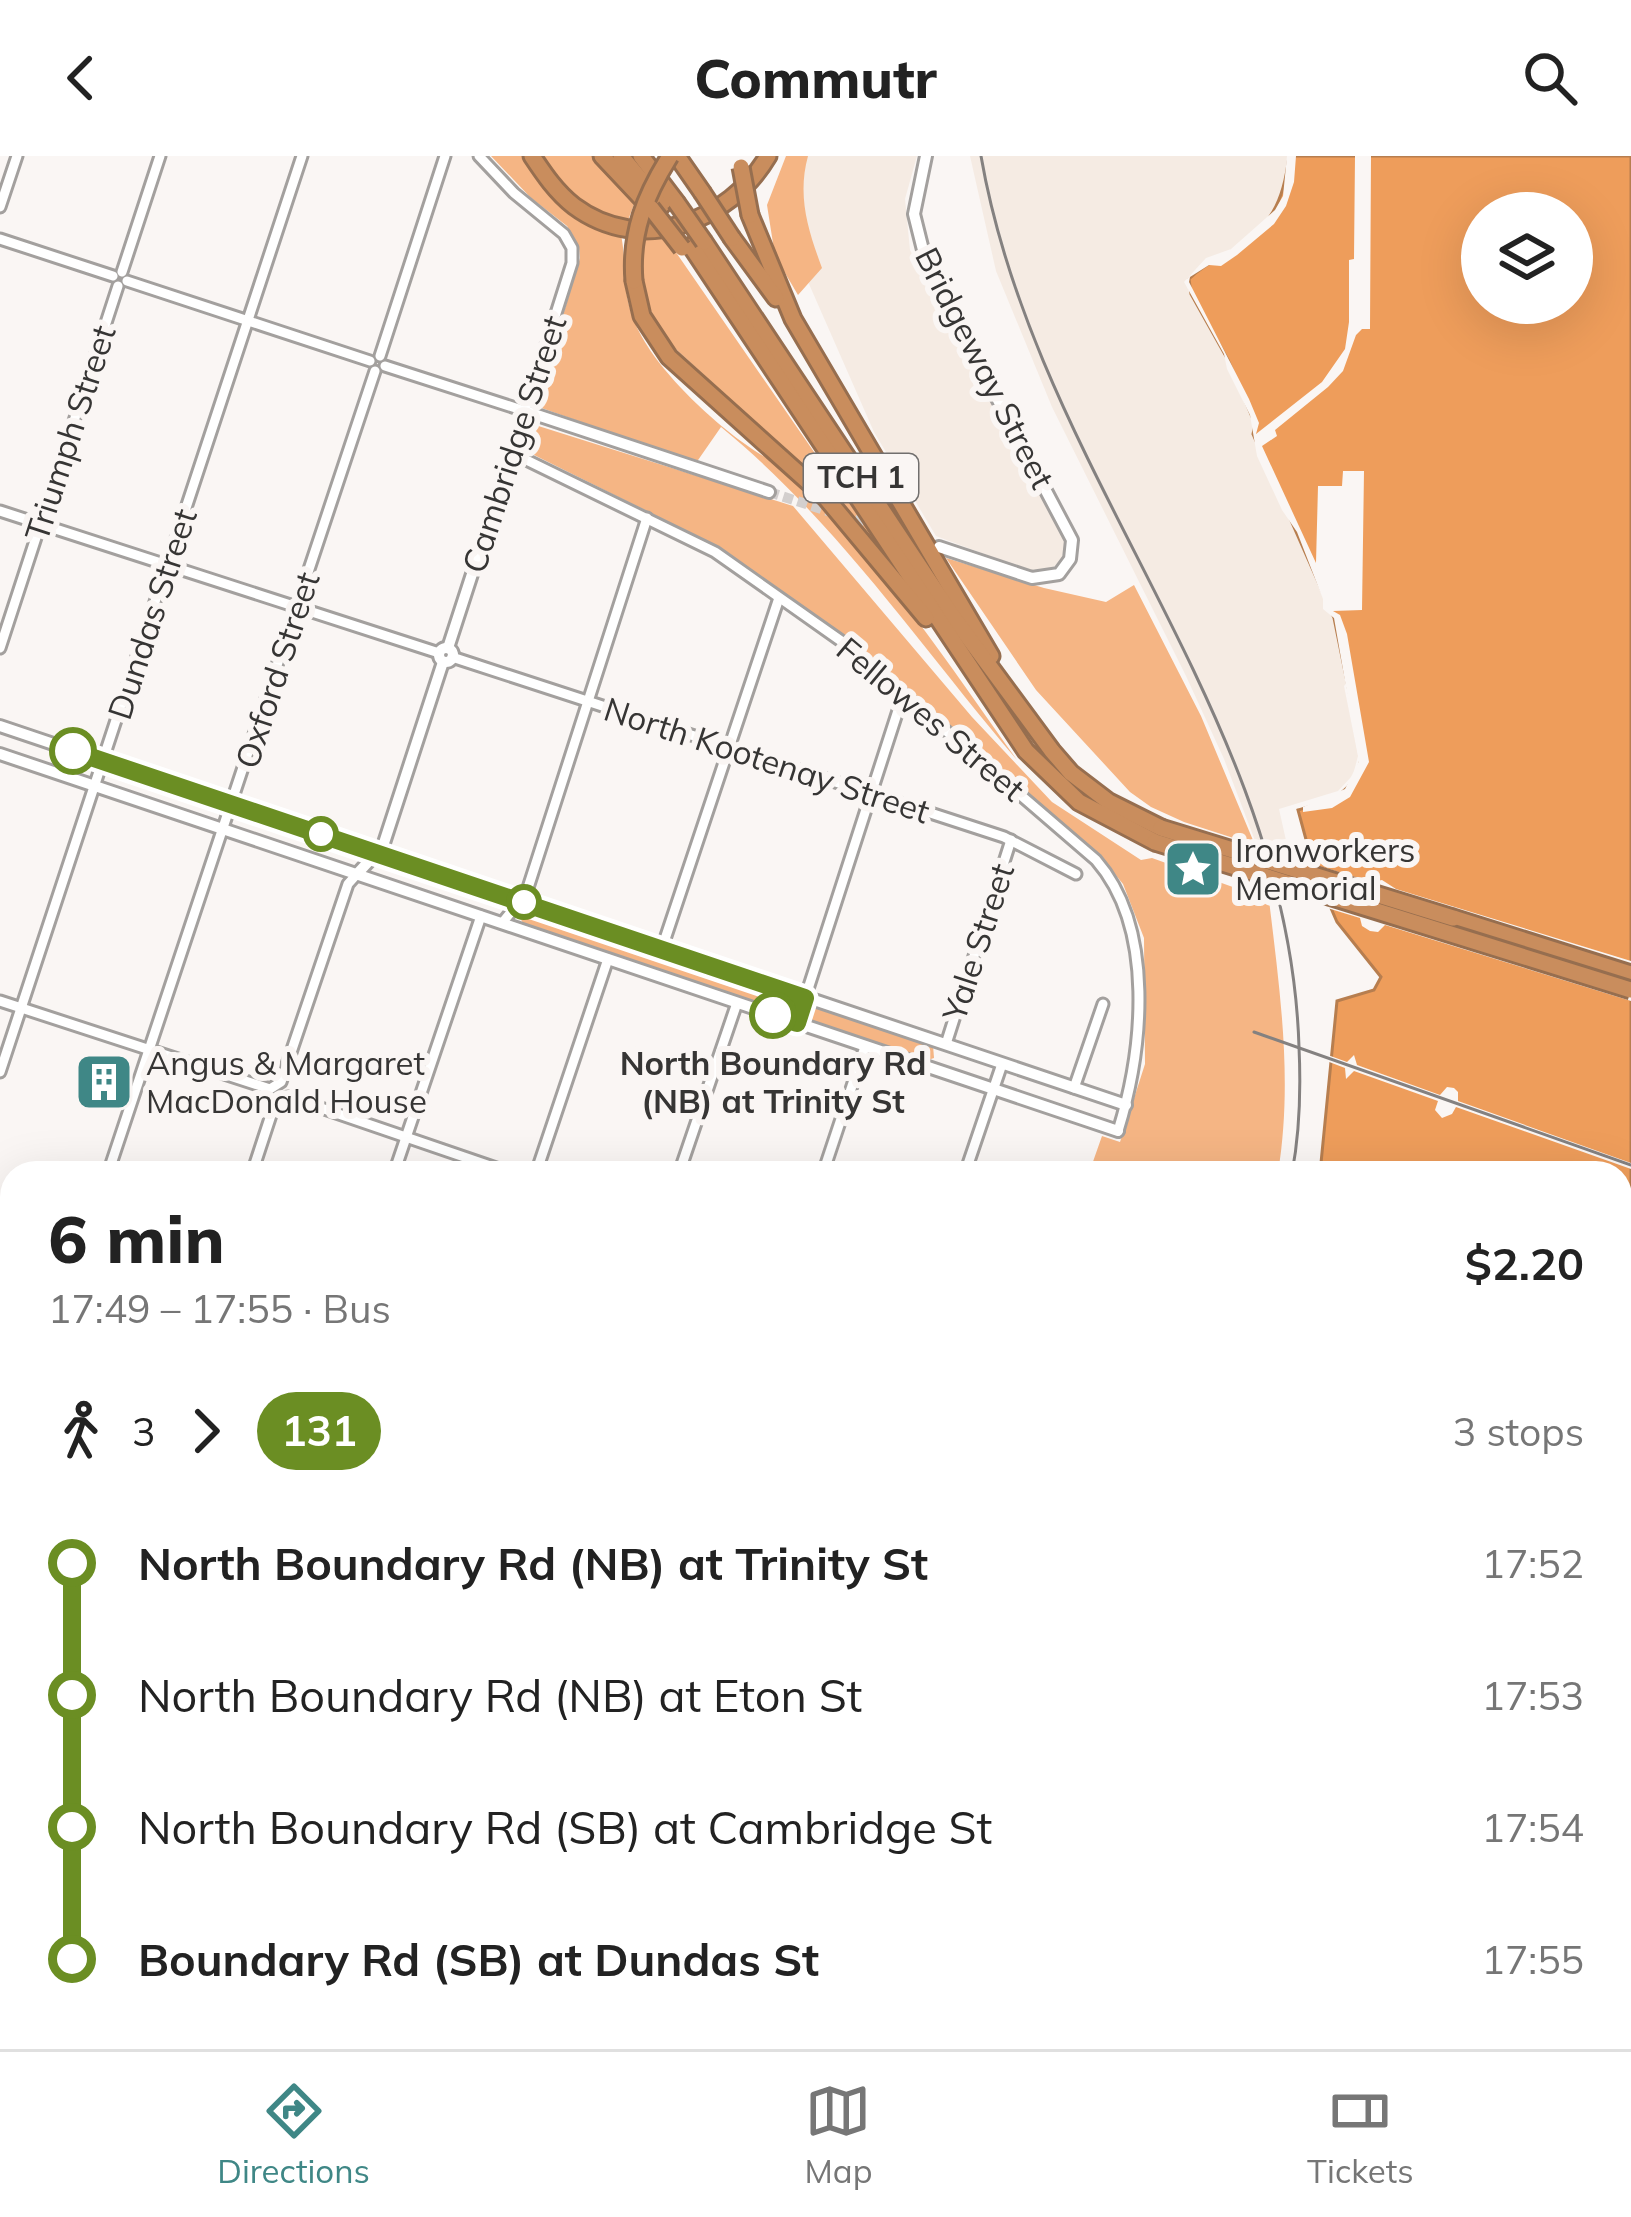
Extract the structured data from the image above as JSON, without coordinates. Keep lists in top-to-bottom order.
{
  "streets": {
    "highway": ["TCH 1"],
    "street": [
      "Bridgeway Street",
      "Triumph Street",
      "Cambridge Street",
      "Dundas Street",
      "Oxford Street",
      "Fellowes Street",
      "North Kootenay Street",
      "Yale Street"
    ]
  },
  "crossings": [
    ["Triumph Street", "North Kootenay Street"],
    ["Cambridge Street", "Fellowes Street"],
    ["Cambridge Street", "North Kootenay Street"],
    ["Dundas Street", "North Kootenay Street"],
    ["Oxford Street", "North Kootenay Street"],
    ["North Kootenay Street", "Yale Street"]
  ],
  "places": {
    "place": ["Ironworkers Memorial"],
    "other": ["North Boundary Rd (NB) at Trinity St"],
    "building": ["Angus & Margaret MacDonald House"]
  },
  "lines": ["bus line 131"],
  "page": {
    "header": "Commutr",
    "heading": ["6 min", "17:49 – 17:55 · Bus", "$2.20"],
    "legs": ["3", "131", "3 stops"],
    "list": [
      {
        "name": "North Boundary Rd (NB) at Trinity St",
        "value": "17:52"
      },
      {
        "name": "North Boundary Rd (NB) at Eton St",
        "value": "17:53"
      },
      {
        "name": "North Boundary Rd (SB) at Cambridge St",
        "value": "17:54"
      },
      {
        "name": "Boundary Rd (SB) at Dundas St",
        "value": "17:55"
      }
    ],
    "tabs": ["Directions", "Map", "Tickets"]
  }
}
